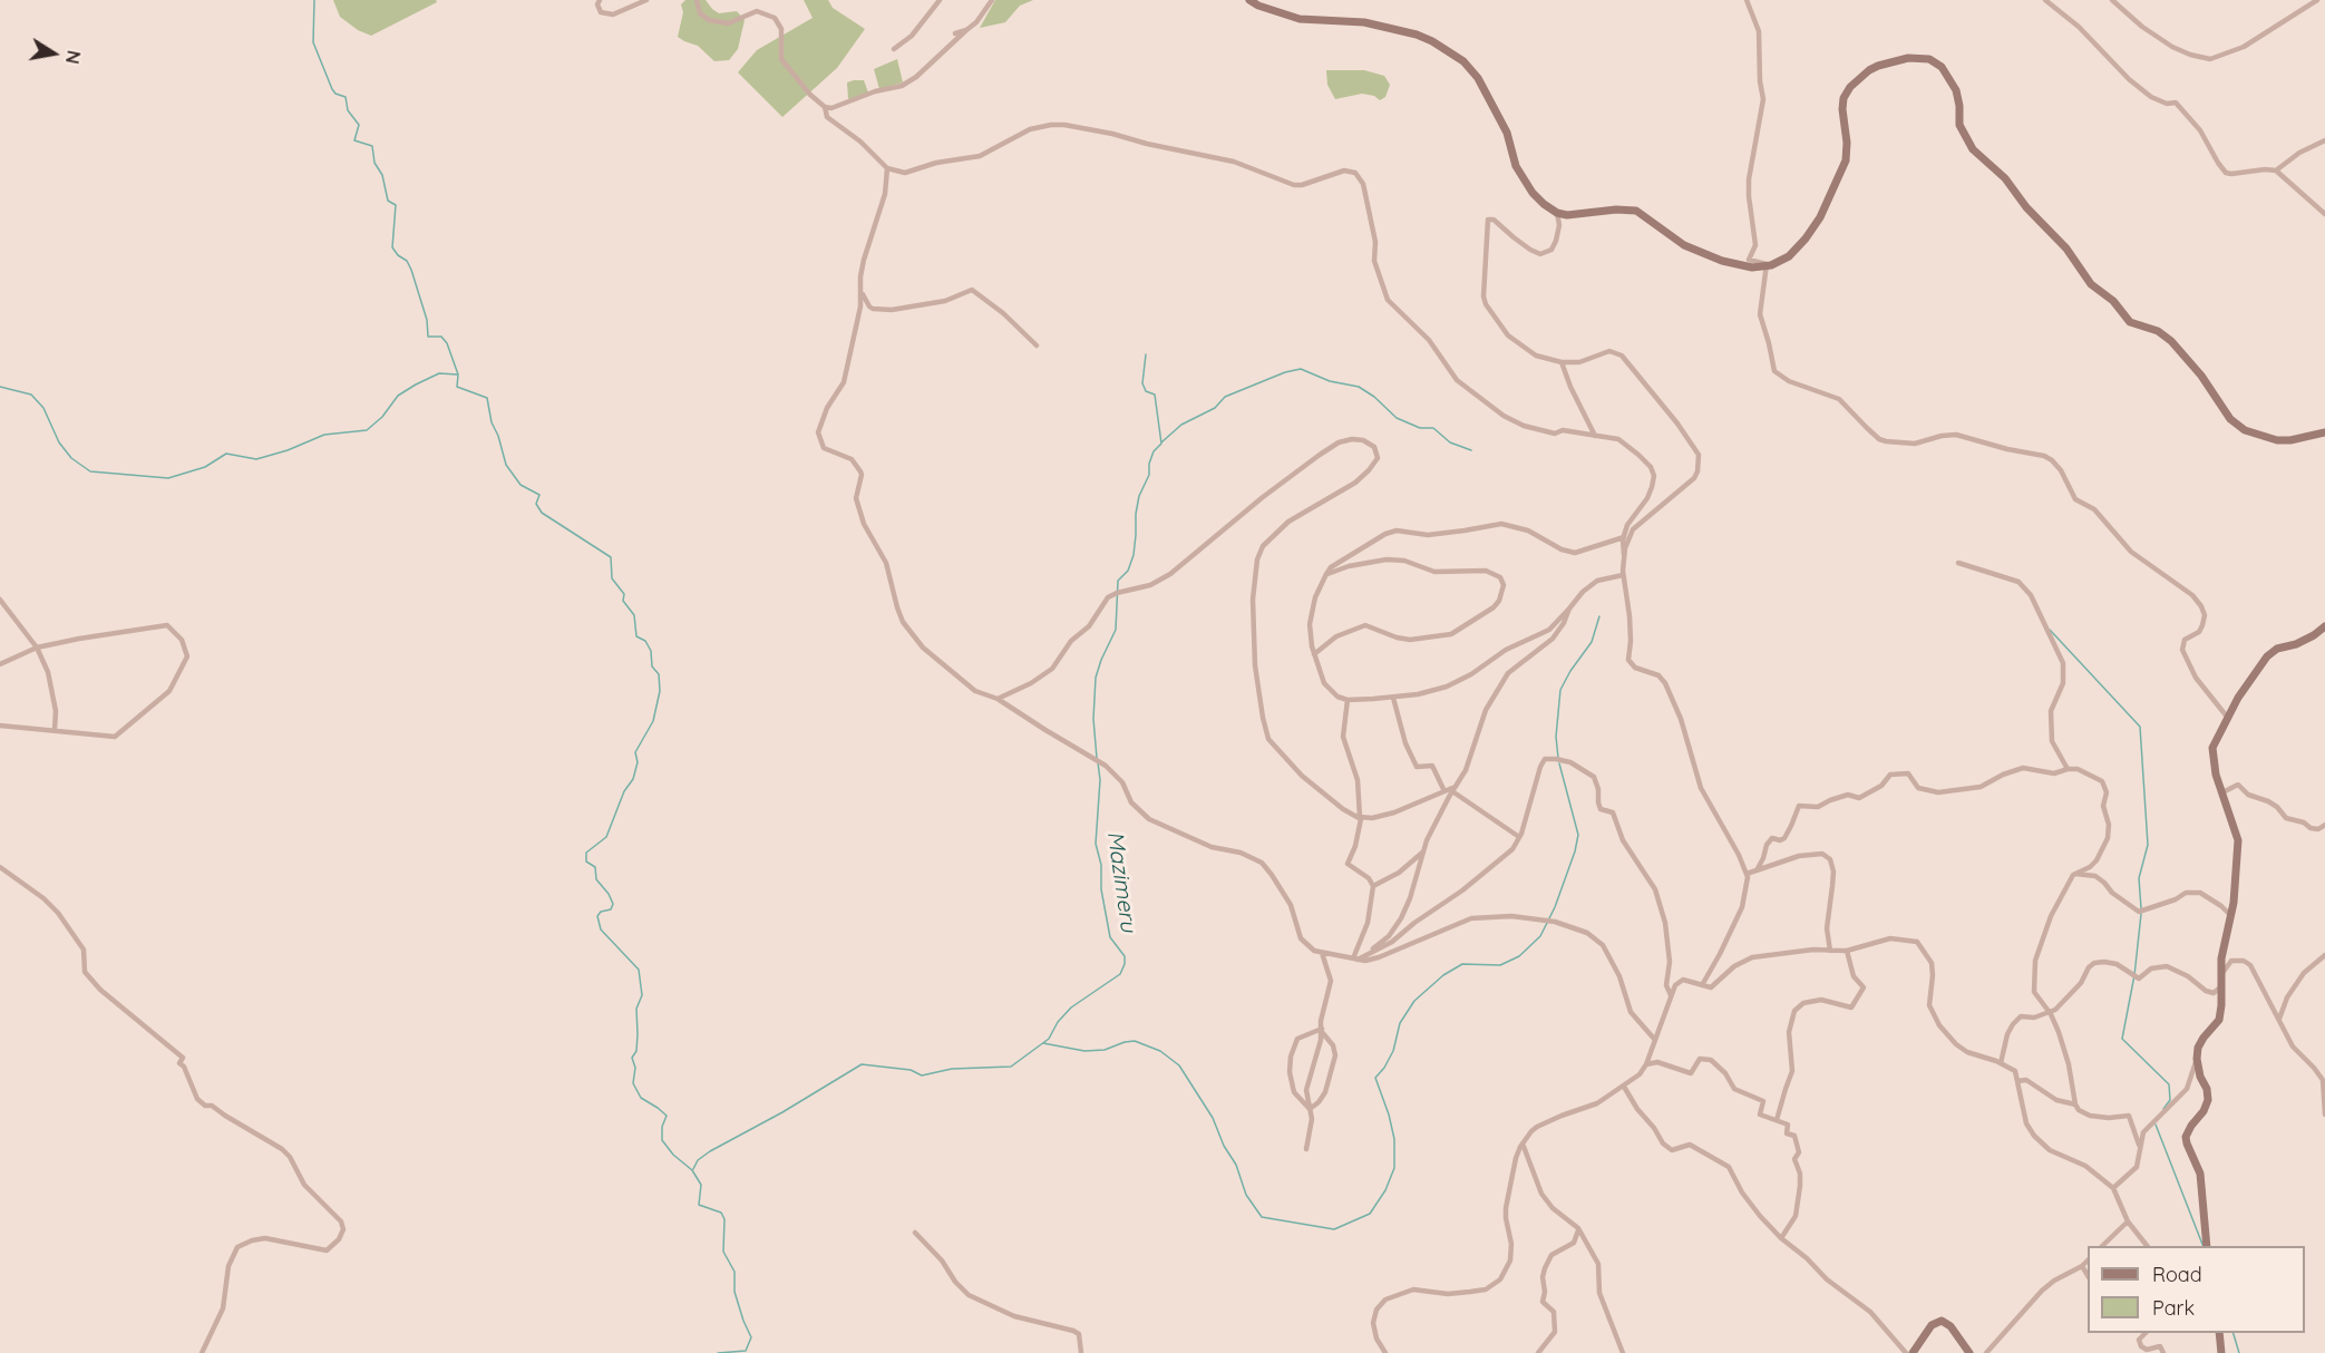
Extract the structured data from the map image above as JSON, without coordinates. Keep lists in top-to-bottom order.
{
  "water": ["Mazimeru"],
  "legend": ["Road", "Park"],
  "north": "right"
}
